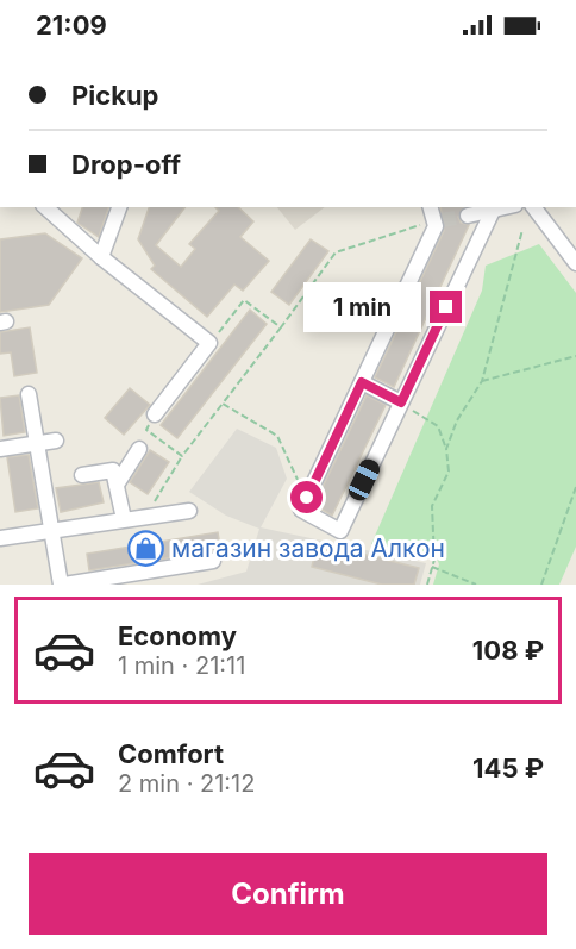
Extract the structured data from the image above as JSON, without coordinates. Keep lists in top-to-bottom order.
{
  "places": {
    "shop": ["магазин завода Алкон"]
  },
  "page": {
    "status": "21:09",
    "banner": ["Pickup", "Drop-off"],
    "bubble": "1 min",
    "list": [
      {
        "name": "Economy",
        "note": "1 min · 21:11",
        "value": "108 ₽"
      },
      {
        "name": "Comfort",
        "note": "2 min · 21:12",
        "value": "145 ₽"
      }
    ],
    "buttons": "Confirm"
  }
}
